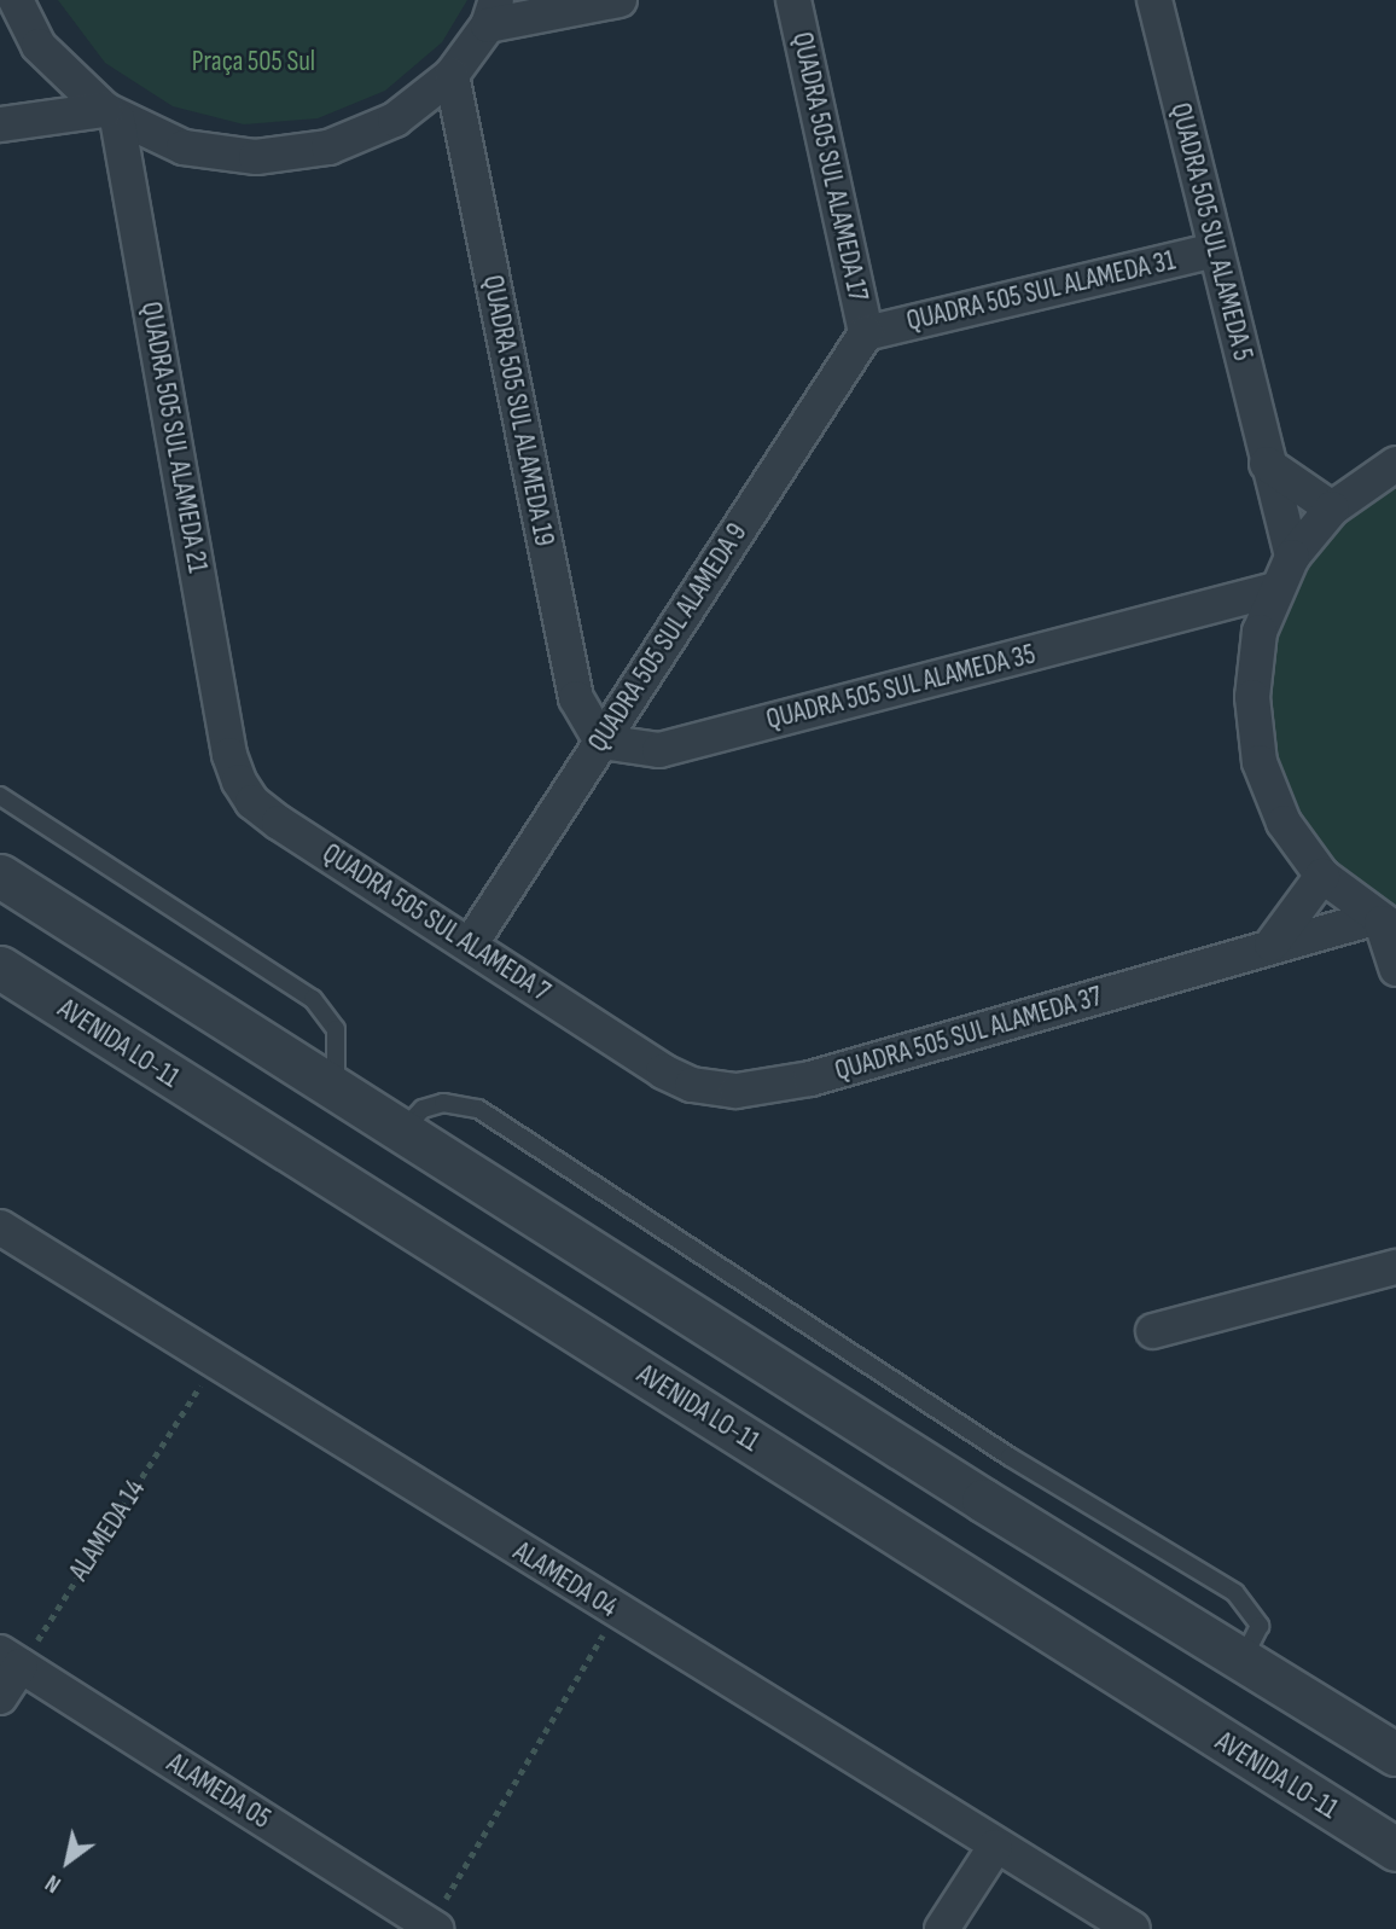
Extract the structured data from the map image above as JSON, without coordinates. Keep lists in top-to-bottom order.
{
  "streets": {
    "street": [
      "QUADRA 505 SUL ALAMEDA 17",
      "QUADRA 505 SUL ALAMEDA 5",
      "QUADRA 505 SUL ALAMEDA 31",
      "QUADRA 505 SUL ALAMEDA 19",
      "QUADRA 505 SUL ALAMEDA 21",
      "QUADRA 505 SUL ALAMEDA 9",
      "QUADRA 505 SUL ALAMEDA 35",
      "QUADRA 505 SUL ALAMEDA 7",
      "QUADRA 505 SUL ALAMEDA 37",
      "AVENIDA LO-11",
      "ALAMEDA 04",
      "ALAMEDA 05"
    ],
    "path": ["ALAMEDA 14"]
  },
  "crossings": [
    ["QUADRA 505 SUL ALAMEDA 17", "QUADRA 505 SUL ALAMEDA 31"],
    ["QUADRA 505 SUL ALAMEDA 17", "QUADRA 505 SUL ALAMEDA 9"],
    ["QUADRA 505 SUL ALAMEDA 5", "QUADRA 505 SUL ALAMEDA 31"],
    ["QUADRA 505 SUL ALAMEDA 31", "QUADRA 505 SUL ALAMEDA 9"],
    ["QUADRA 505 SUL ALAMEDA 19", "QUADRA 505 SUL ALAMEDA 9"],
    ["QUADRA 505 SUL ALAMEDA 19", "QUADRA 505 SUL ALAMEDA 35"],
    ["QUADRA 505 SUL ALAMEDA 21", "QUADRA 505 SUL ALAMEDA 7"],
    ["QUADRA 505 SUL ALAMEDA 9", "QUADRA 505 SUL ALAMEDA 35"],
    ["QUADRA 505 SUL ALAMEDA 9", "QUADRA 505 SUL ALAMEDA 7"],
    ["QUADRA 505 SUL ALAMEDA 7", "QUADRA 505 SUL ALAMEDA 37"],
    ["ALAMEDA 14", "ALAMEDA 04"],
    ["ALAMEDA 14", "ALAMEDA 05"]
  ],
  "parks": ["Praça 505 Sul"],
  "north": "bottom left"
}
